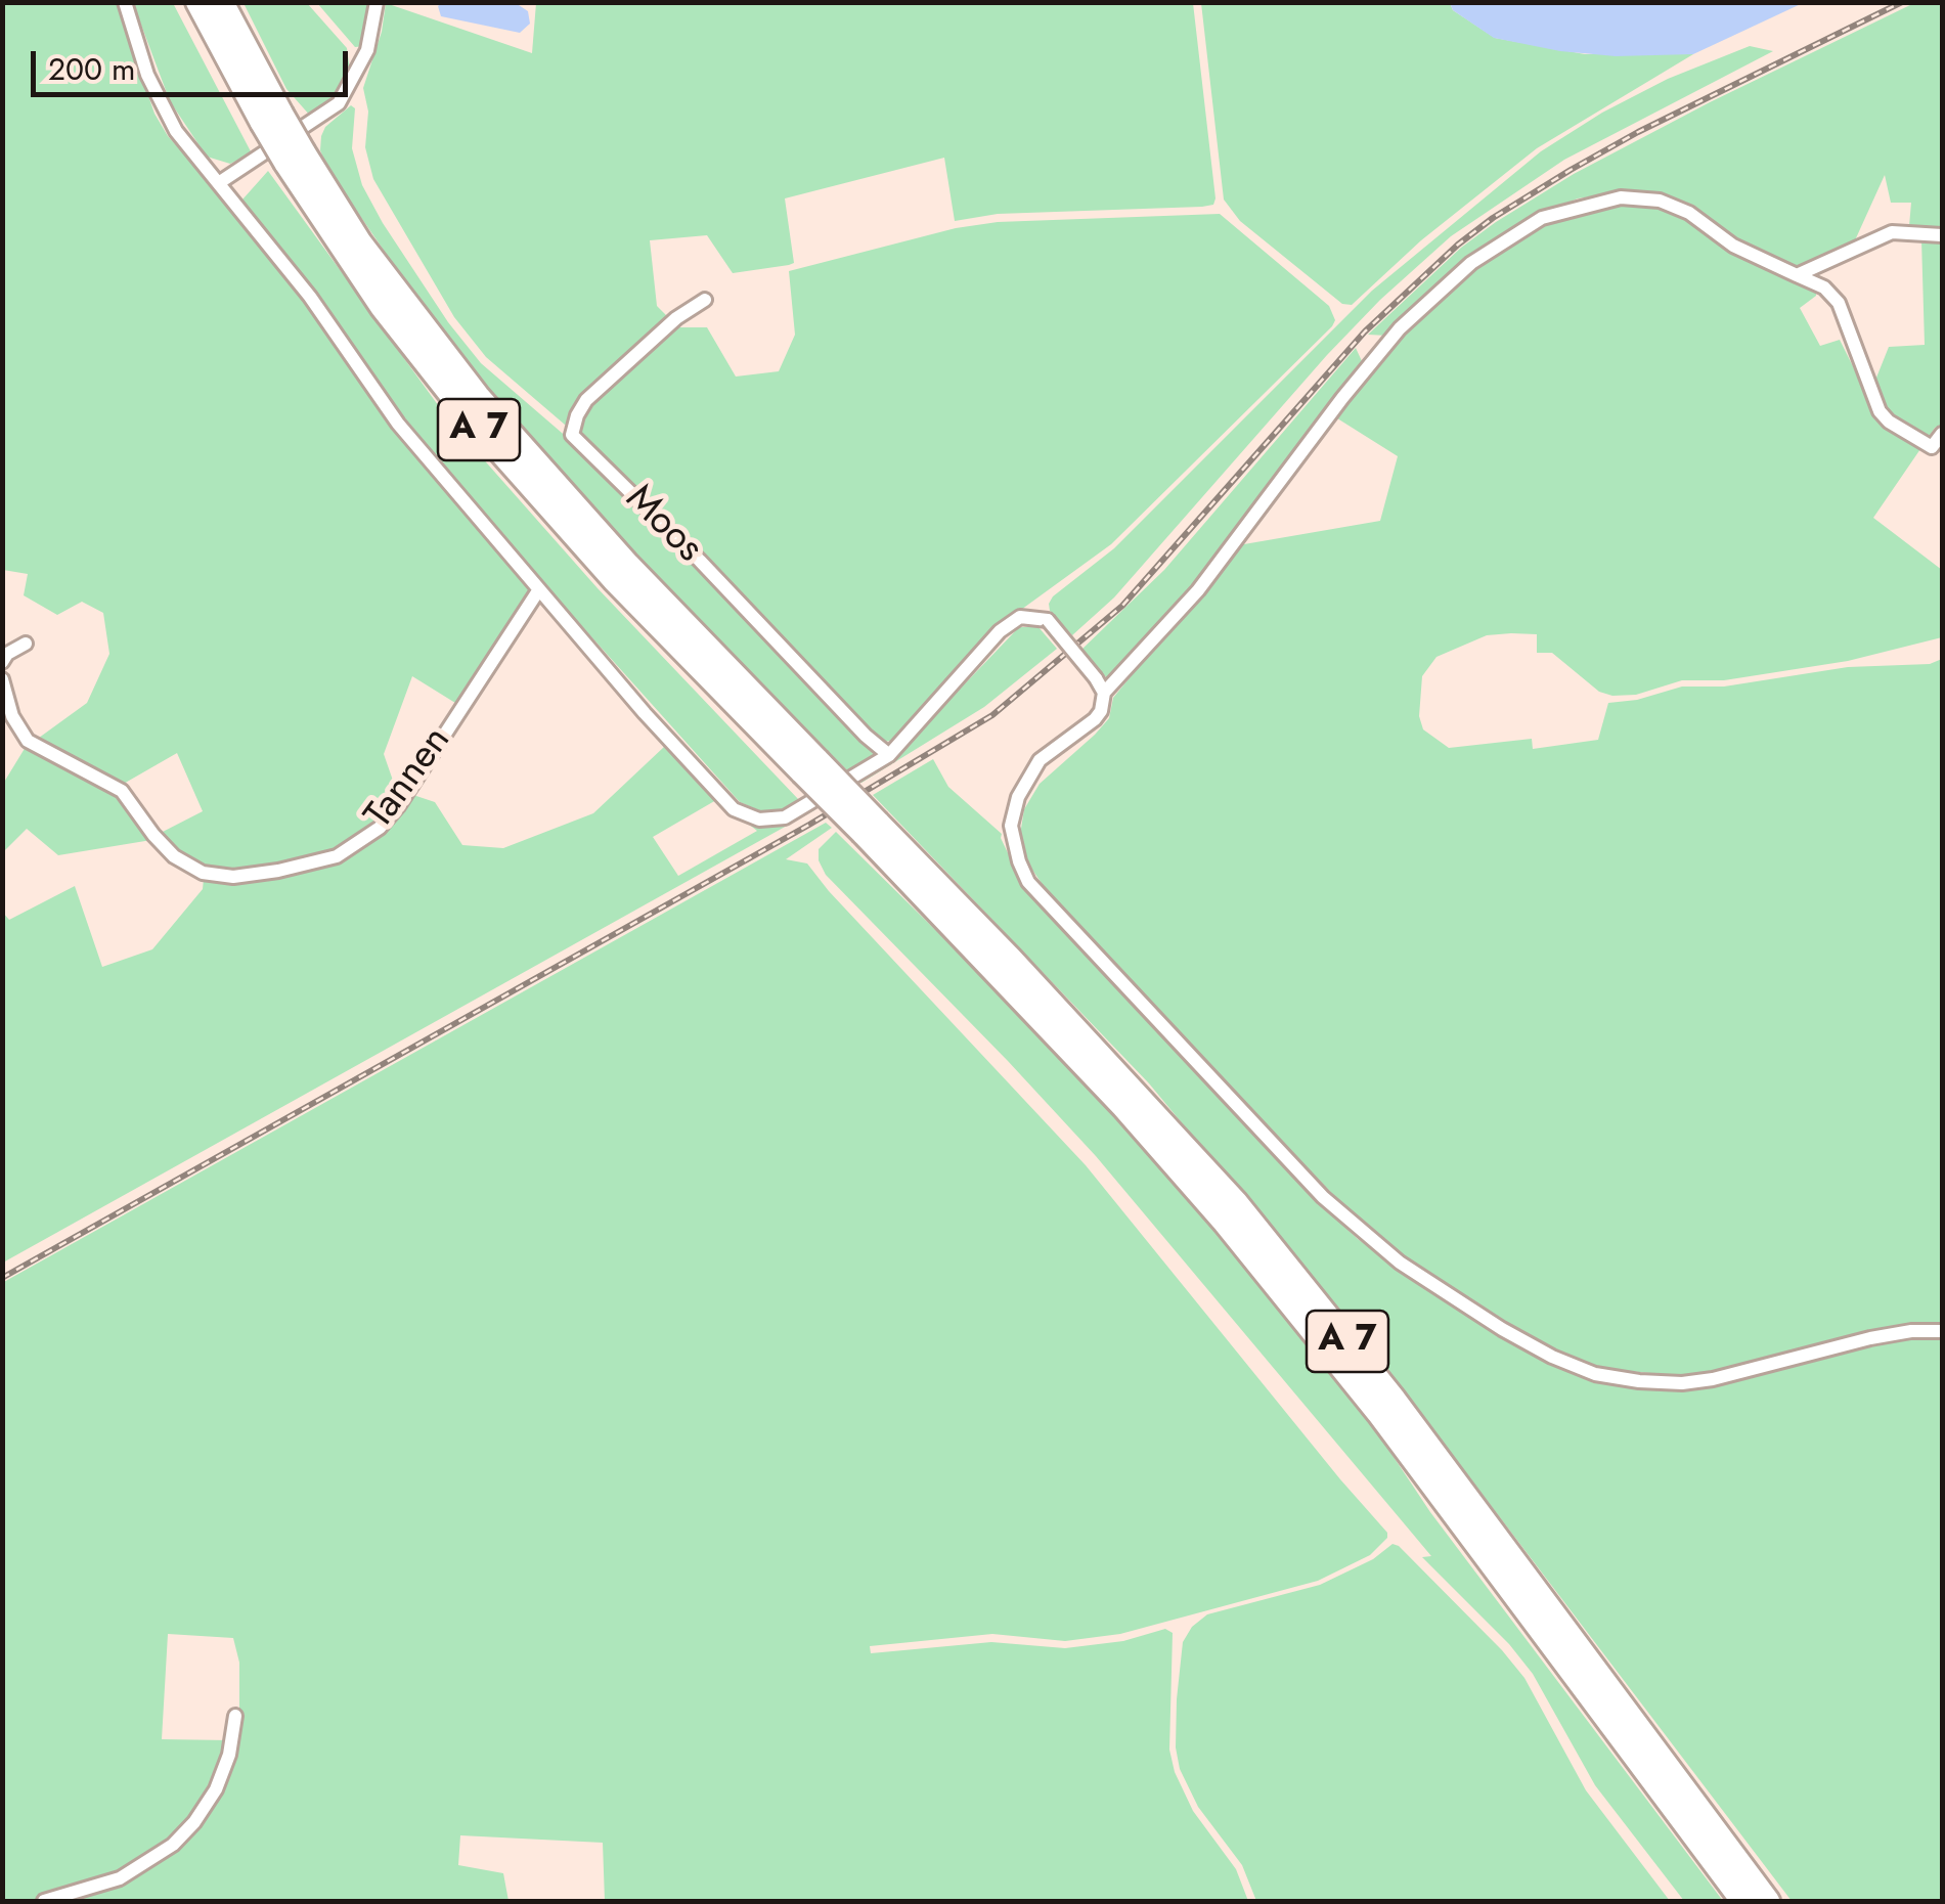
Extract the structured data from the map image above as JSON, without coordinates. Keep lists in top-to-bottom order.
{
  "streets": {
    "highway": ["A 7"],
    "street": ["Moos", "Tannen"]
  },
  "scale_bar": "200 m"
}
